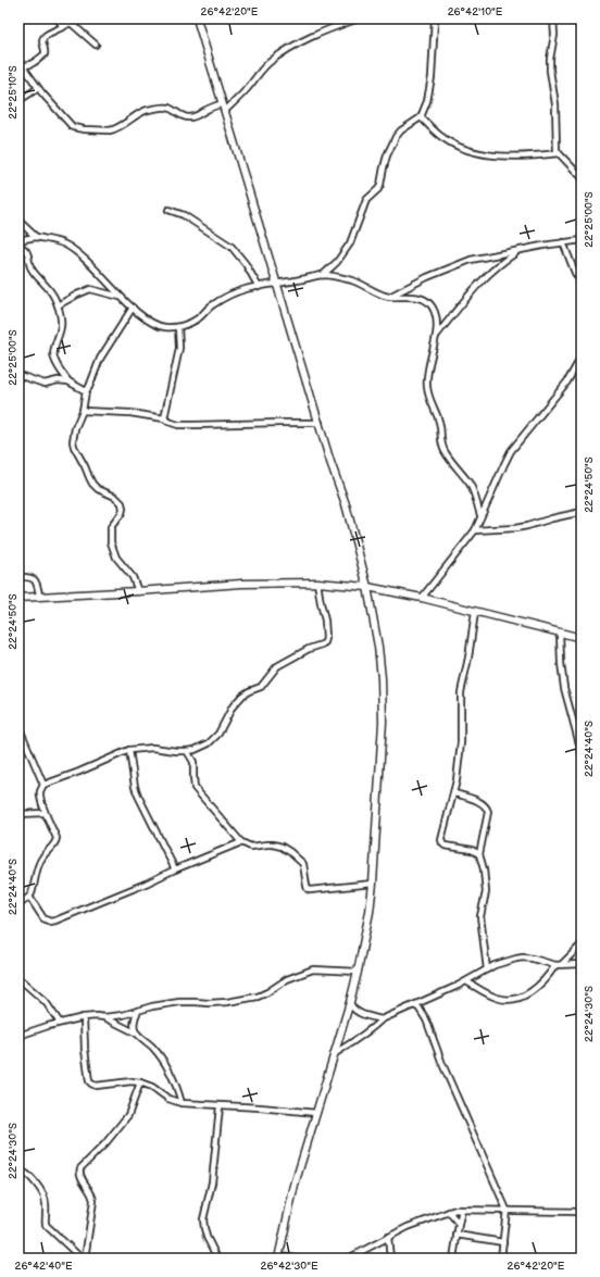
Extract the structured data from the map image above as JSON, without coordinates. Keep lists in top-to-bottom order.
{
  "coordinates": [
    "26°42'20\"E",
    "26°42'10\"E",
    "22°25'10\"S",
    "22°25'00\"S",
    "22°24'50\"S",
    "22°24'40\"S",
    "22°24'30\"S",
    "26°42'40\"E",
    "26°42'30\"E"
  ]
}
